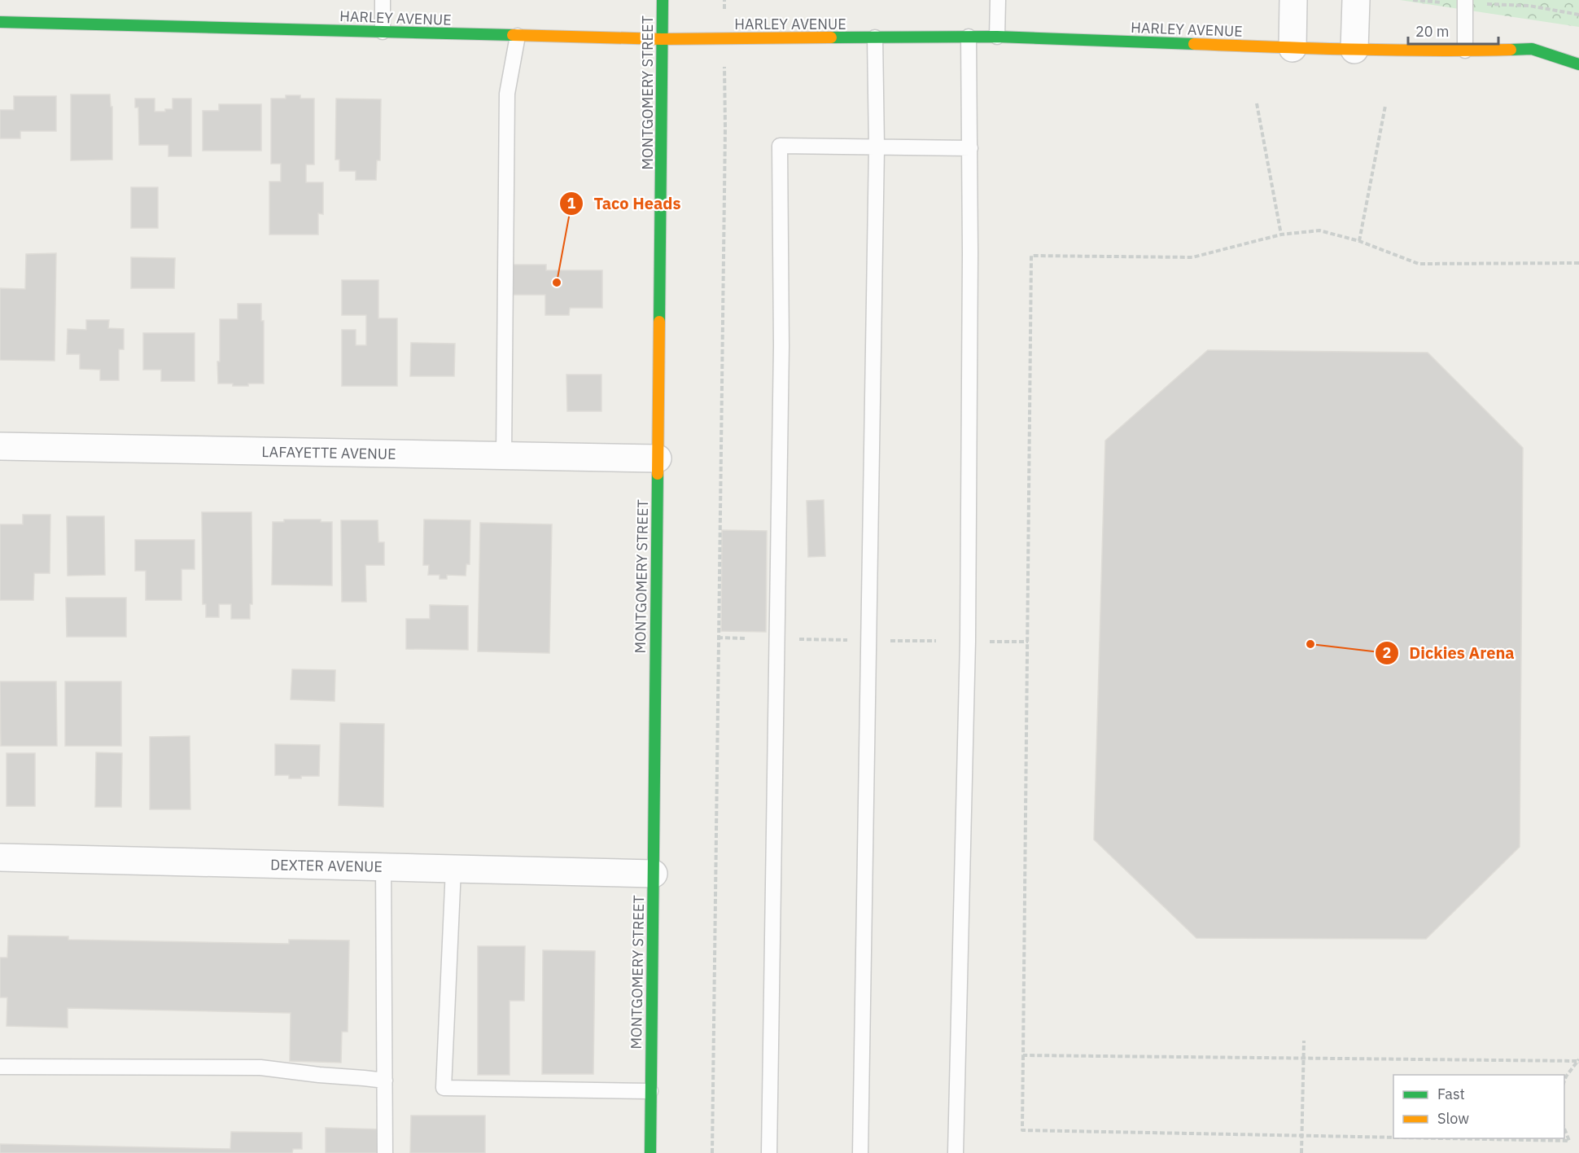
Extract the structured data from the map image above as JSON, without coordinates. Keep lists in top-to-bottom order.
{
  "streets": {
    "street": [
      "HARLEY AVENUE",
      "MONTGOMERY STREET",
      "LAFAYETTE AVENUE",
      "DEXTER AVENUE"
    ]
  },
  "crossings": [
    ["HARLEY AVENUE", "MONTGOMERY STREET"],
    ["MONTGOMERY STREET", "LAFAYETTE AVENUE"],
    ["MONTGOMERY STREET", "DEXTER AVENUE"]
  ],
  "places": ["Taco Heads", "Dickies Arena"],
  "legend": ["Fast", "Slow"],
  "scale_bar": "20 m"
}
